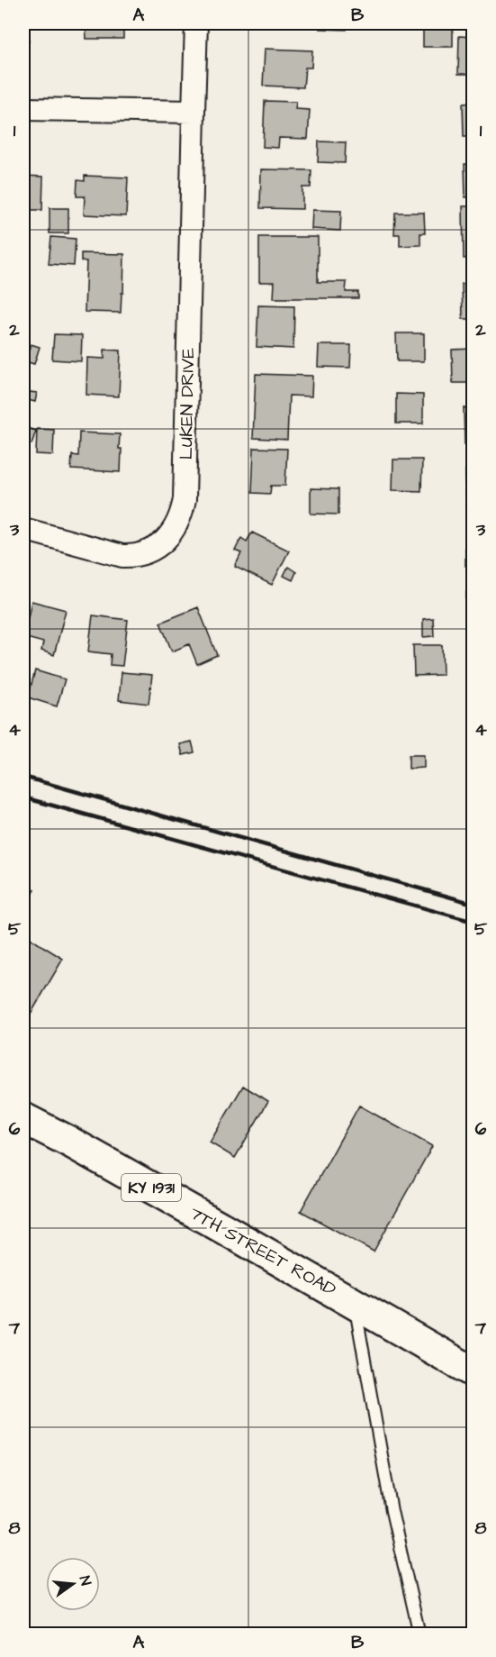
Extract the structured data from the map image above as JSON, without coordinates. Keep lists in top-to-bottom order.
{
  "streets": {
    "main road": ["KY 1931", "7TH STREET ROAD"],
    "street": ["LUKEN DRIVE"]
  },
  "north": "right",
  "grid": {
    "columns": ["A", "B"],
    "rows": [
      "1",
      "2",
      "3",
      "4",
      "5",
      "6",
      "7",
      "8"
    ]
  }
}
